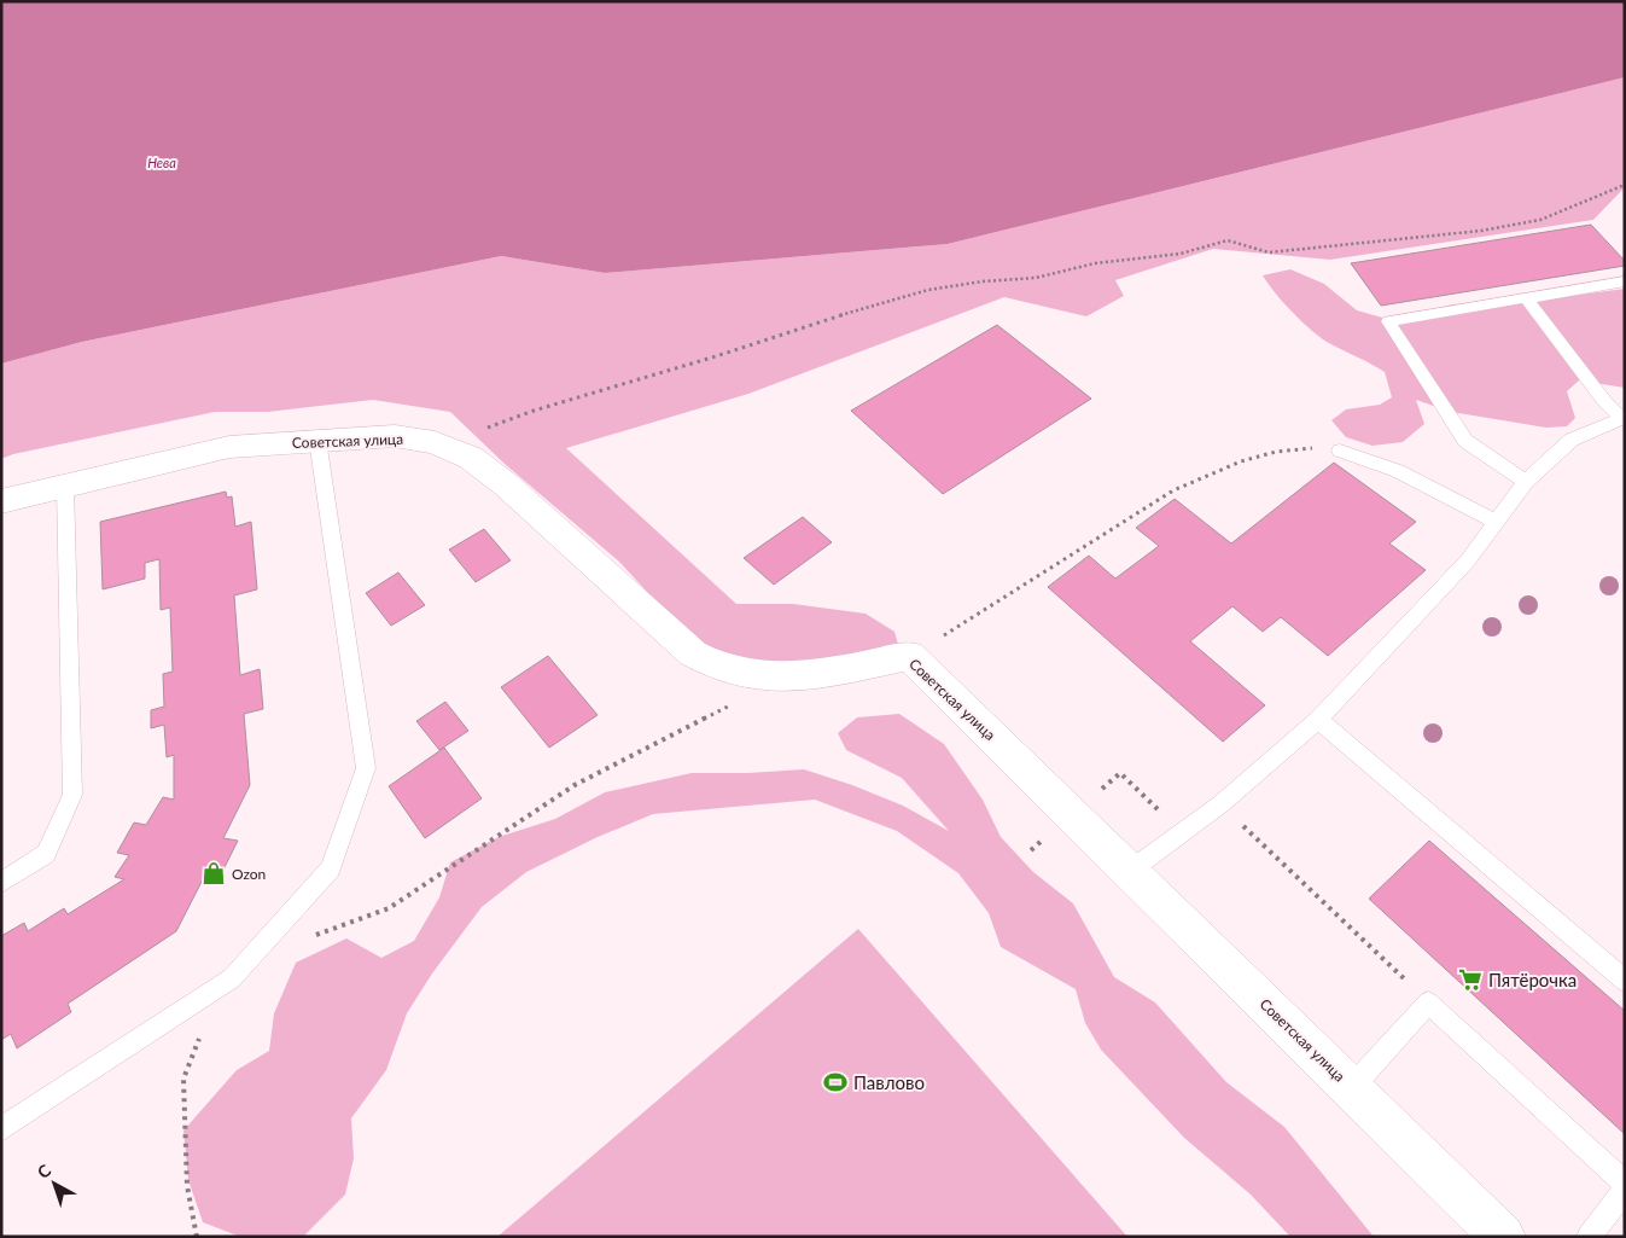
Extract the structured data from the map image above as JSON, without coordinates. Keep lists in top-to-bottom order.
{
  "streets": {
    "street": ["Советская улица"]
  },
  "water": ["Нева"],
  "places": {
    "shop": ["Ozon"],
    "supermarket": ["Пятёрочка"],
    "sports": ["Павлово"]
  },
  "north": "top left"
}
